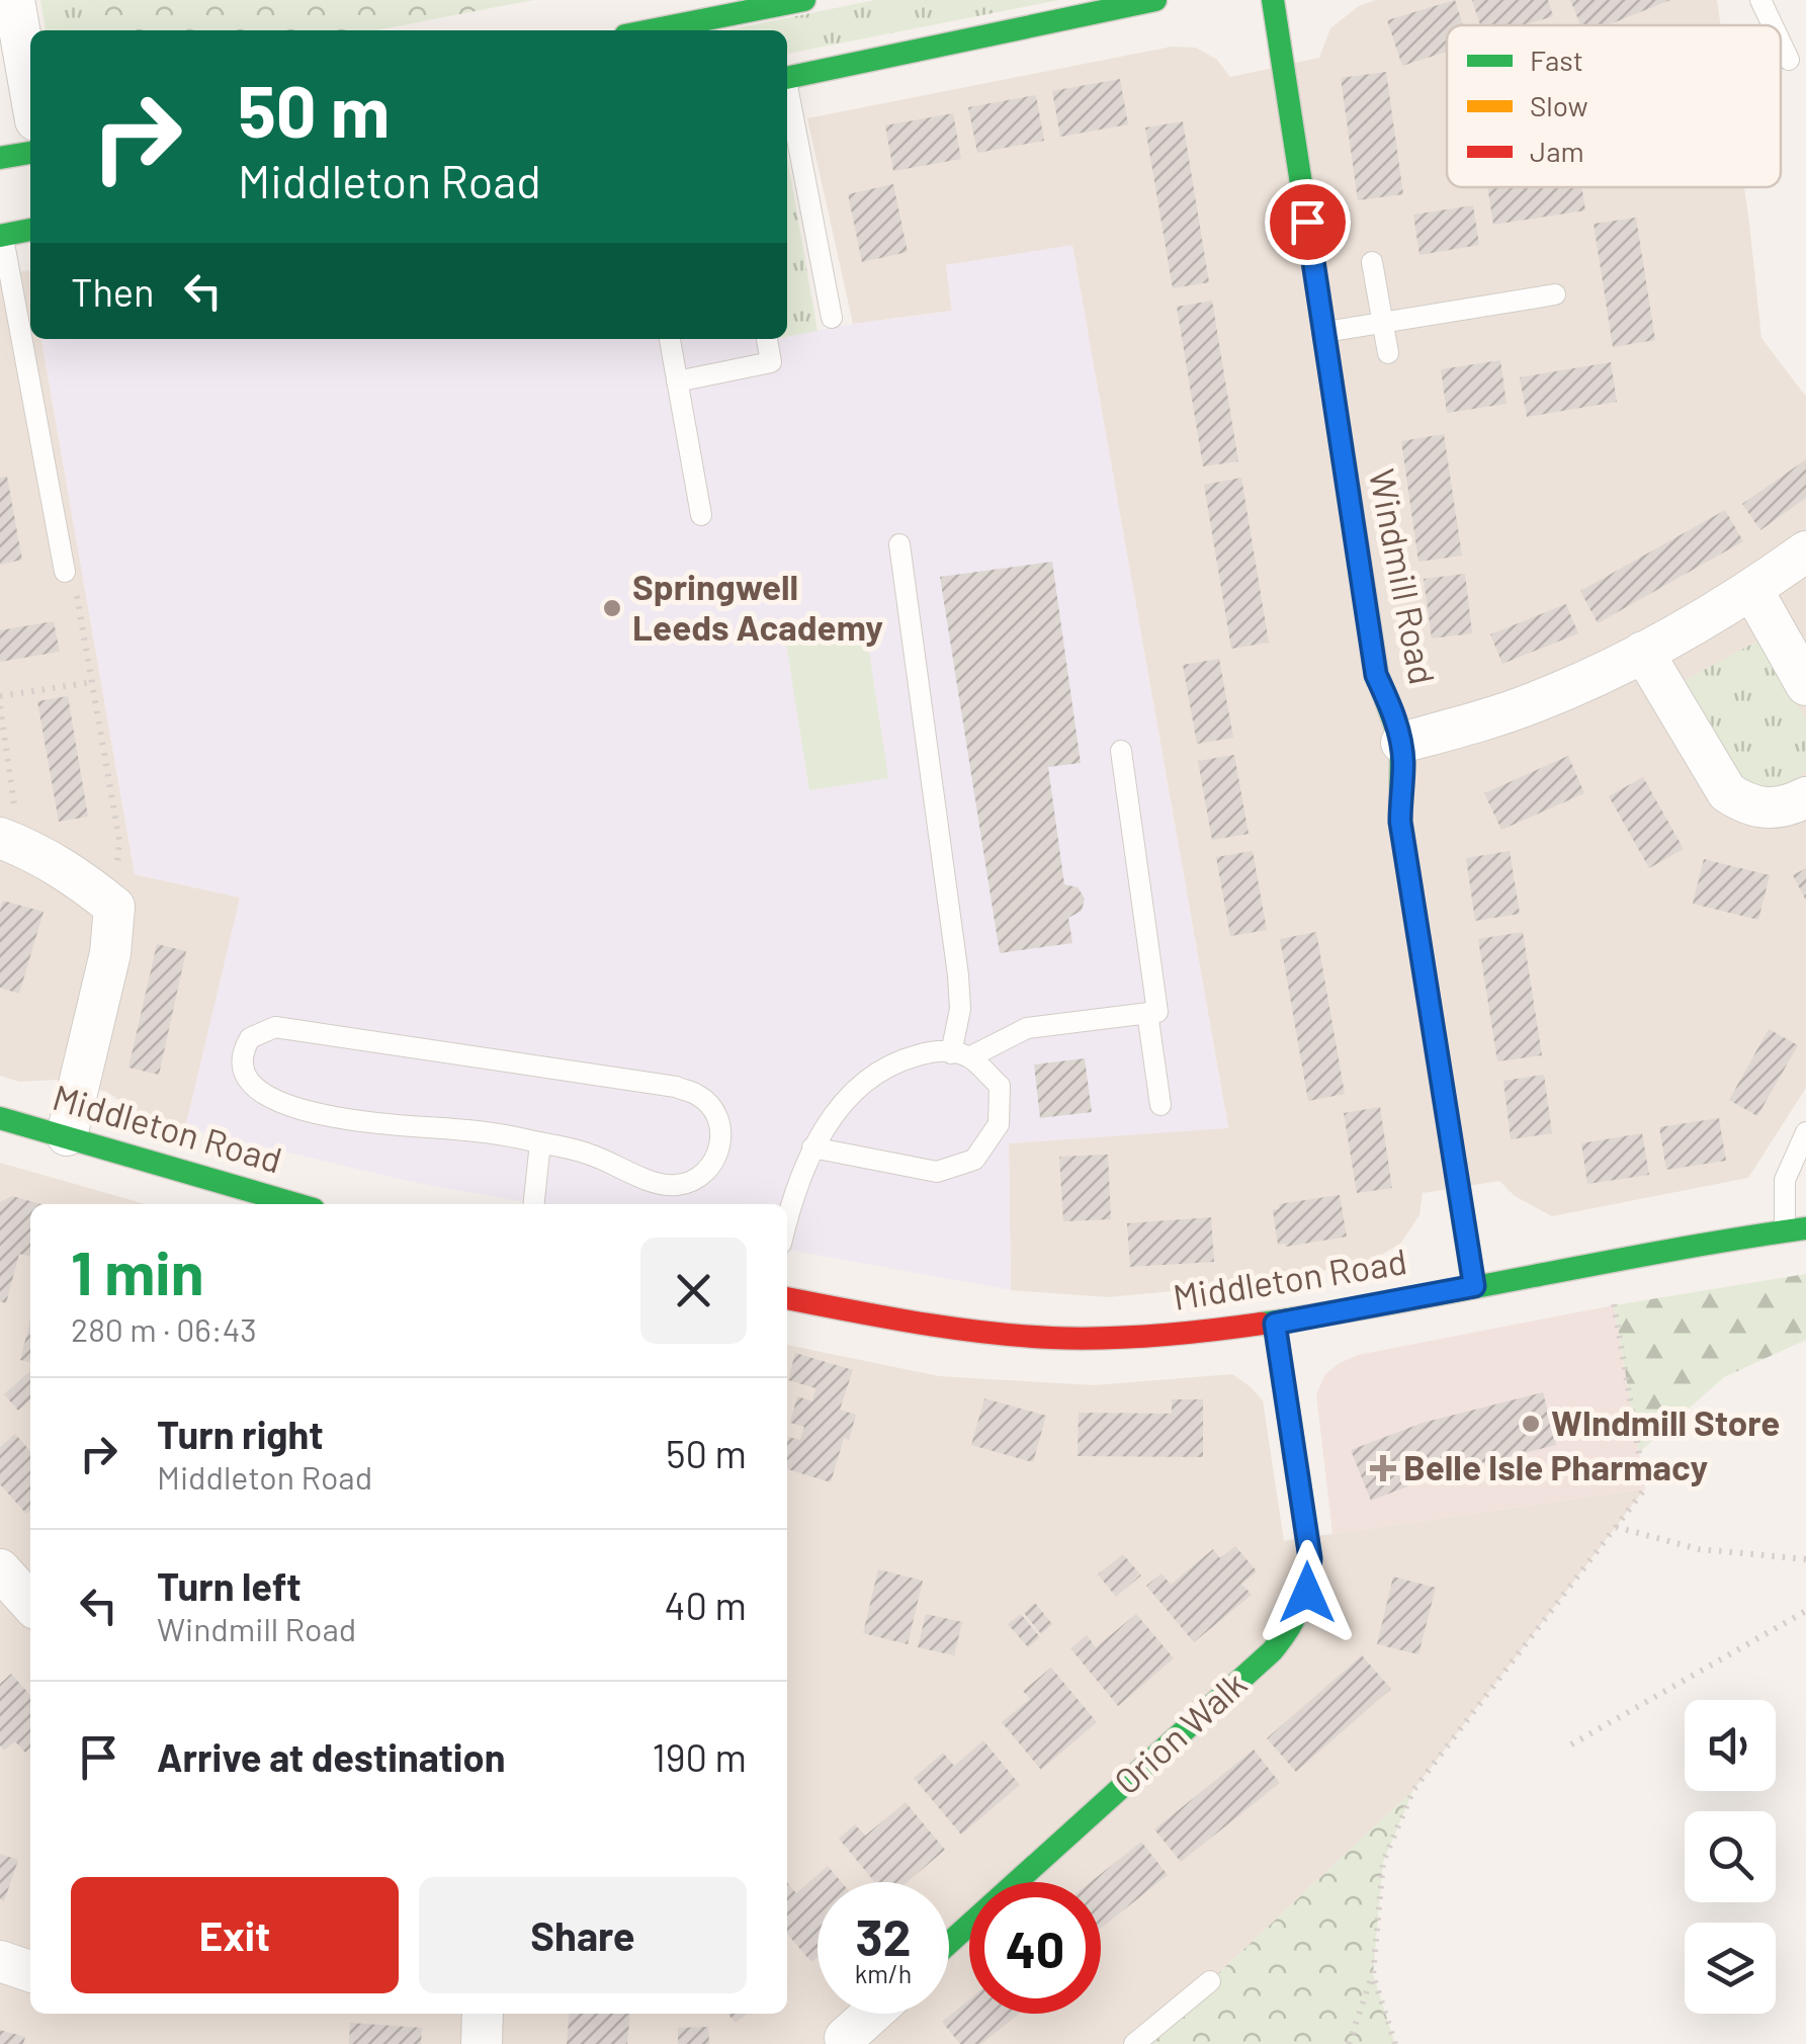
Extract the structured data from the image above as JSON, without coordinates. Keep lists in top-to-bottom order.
{
  "streets": {
    "street": ["Windmill Road", "Middleton Road", "Orion Walk"]
  },
  "crossings": [
    ["Windmill Road", "Middleton Road"],
    ["Middleton Road", "Orion Walk"]
  ],
  "places": {
    "other": ["Springwell Leeds Academy", "WIndmill Store"],
    "health": ["Belle Isle Pharmacy"]
  },
  "legend": ["Fast", "Slow", "Jam"],
  "page": {
    "turn": ["50 m", "Middleton Road"],
    "then": "Then",
    "heading": ["1 min", "280 m · 06:43"],
    "list": [
      {
        "name": "Turn right",
        "note": "Middleton Road",
        "value": "50 m"
      },
      {
        "name": "Turn left",
        "note": "Windmill Road",
        "value": "40 m"
      },
      {
        "name": "Arrive at destination",
        "value": "190 m"
      }
    ],
    "buttons": ["Exit", "Share"],
    "speed": "32 km/h",
    "limit": "40"
  }
}
